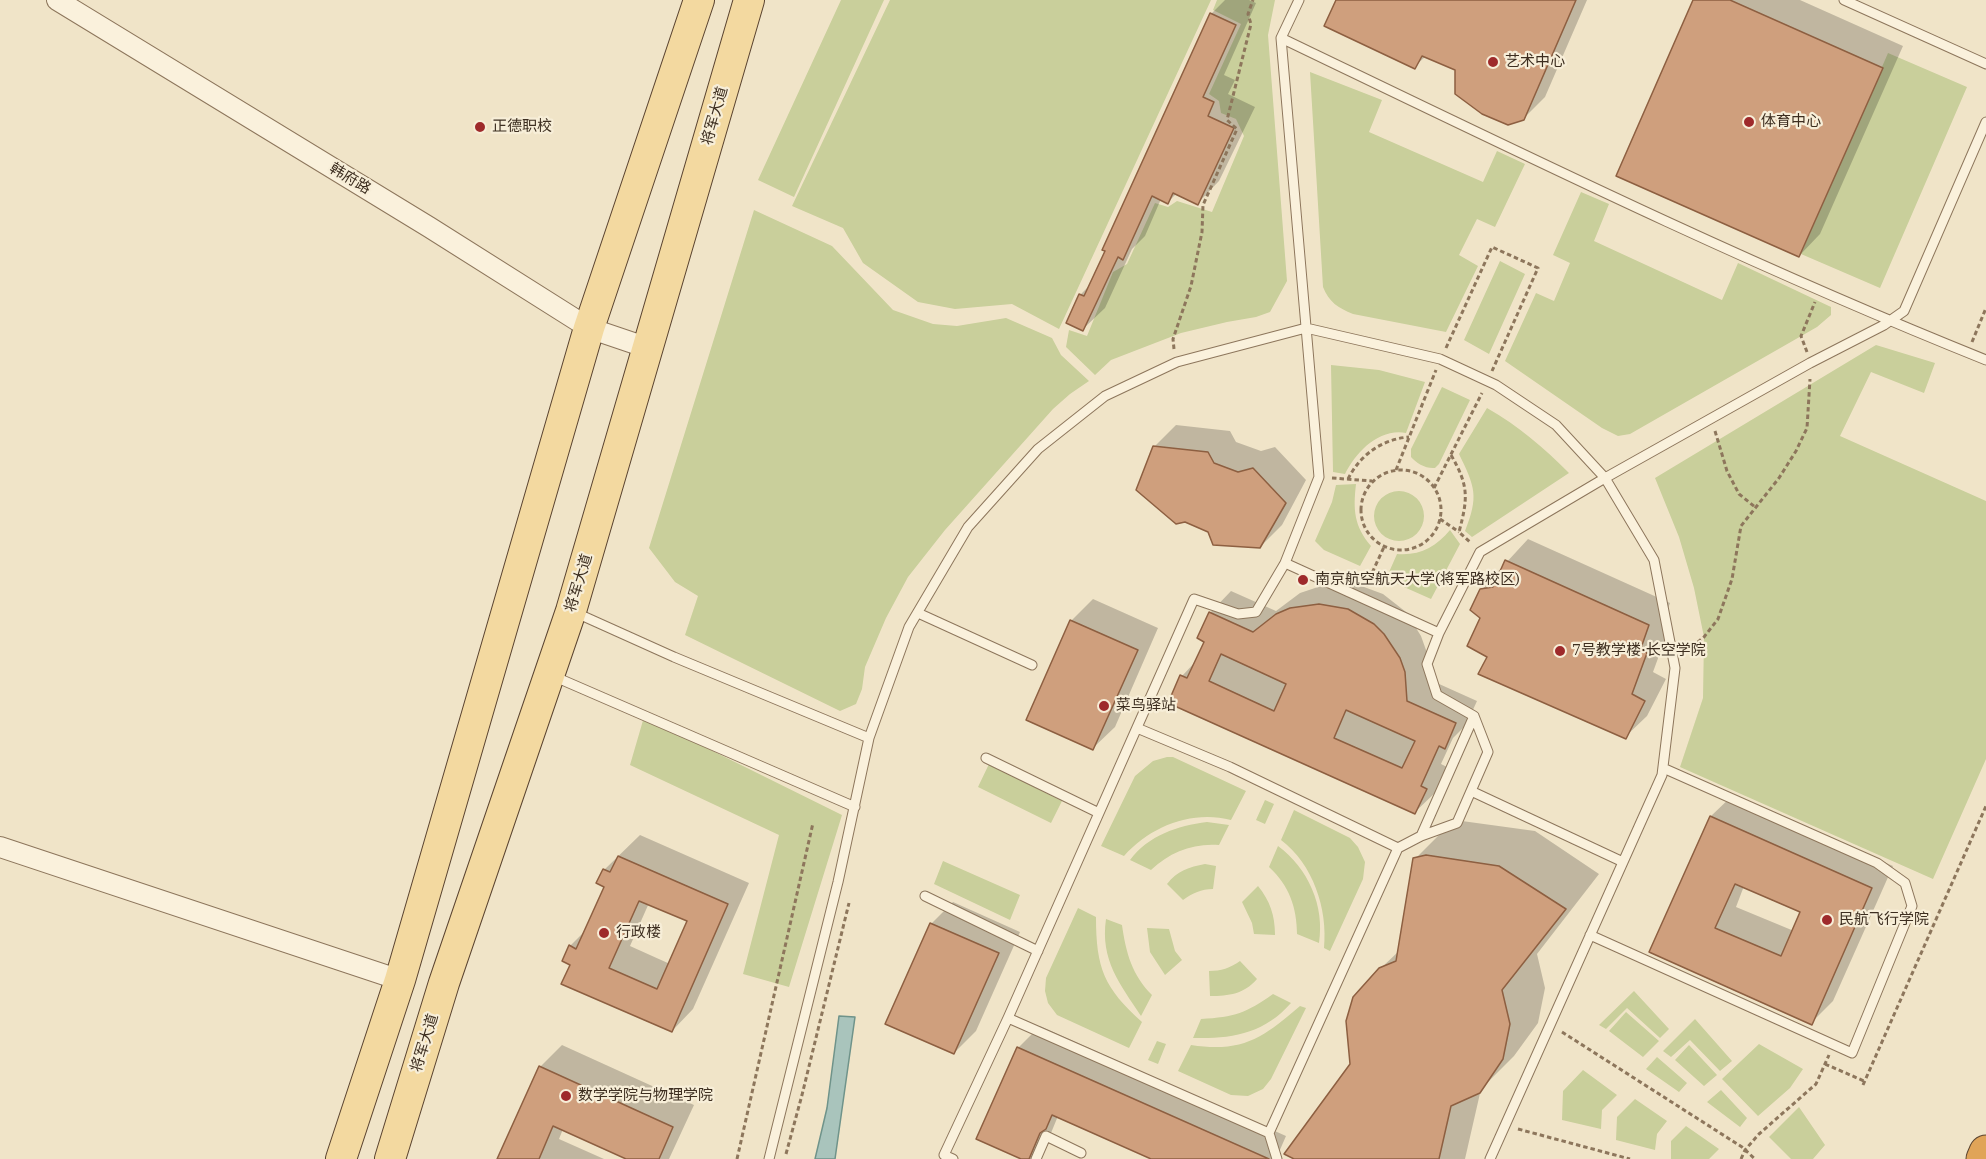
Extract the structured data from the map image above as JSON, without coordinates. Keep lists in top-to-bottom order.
{
  "streets": {
    "main road": ["将军大道"],
    "street": ["韩府路"]
  },
  "crossings": [
    ["将军大道", "韩府路"]
  ],
  "places": [
    "艺术中心",
    "体育中心",
    "正德职校",
    "南京航空航天大学(将军路校区)",
    "7号教学楼·长空学院",
    "菜鸟驿站",
    "民航飞行学院",
    "行政楼",
    "数学学院与物理学院"
  ]
}
